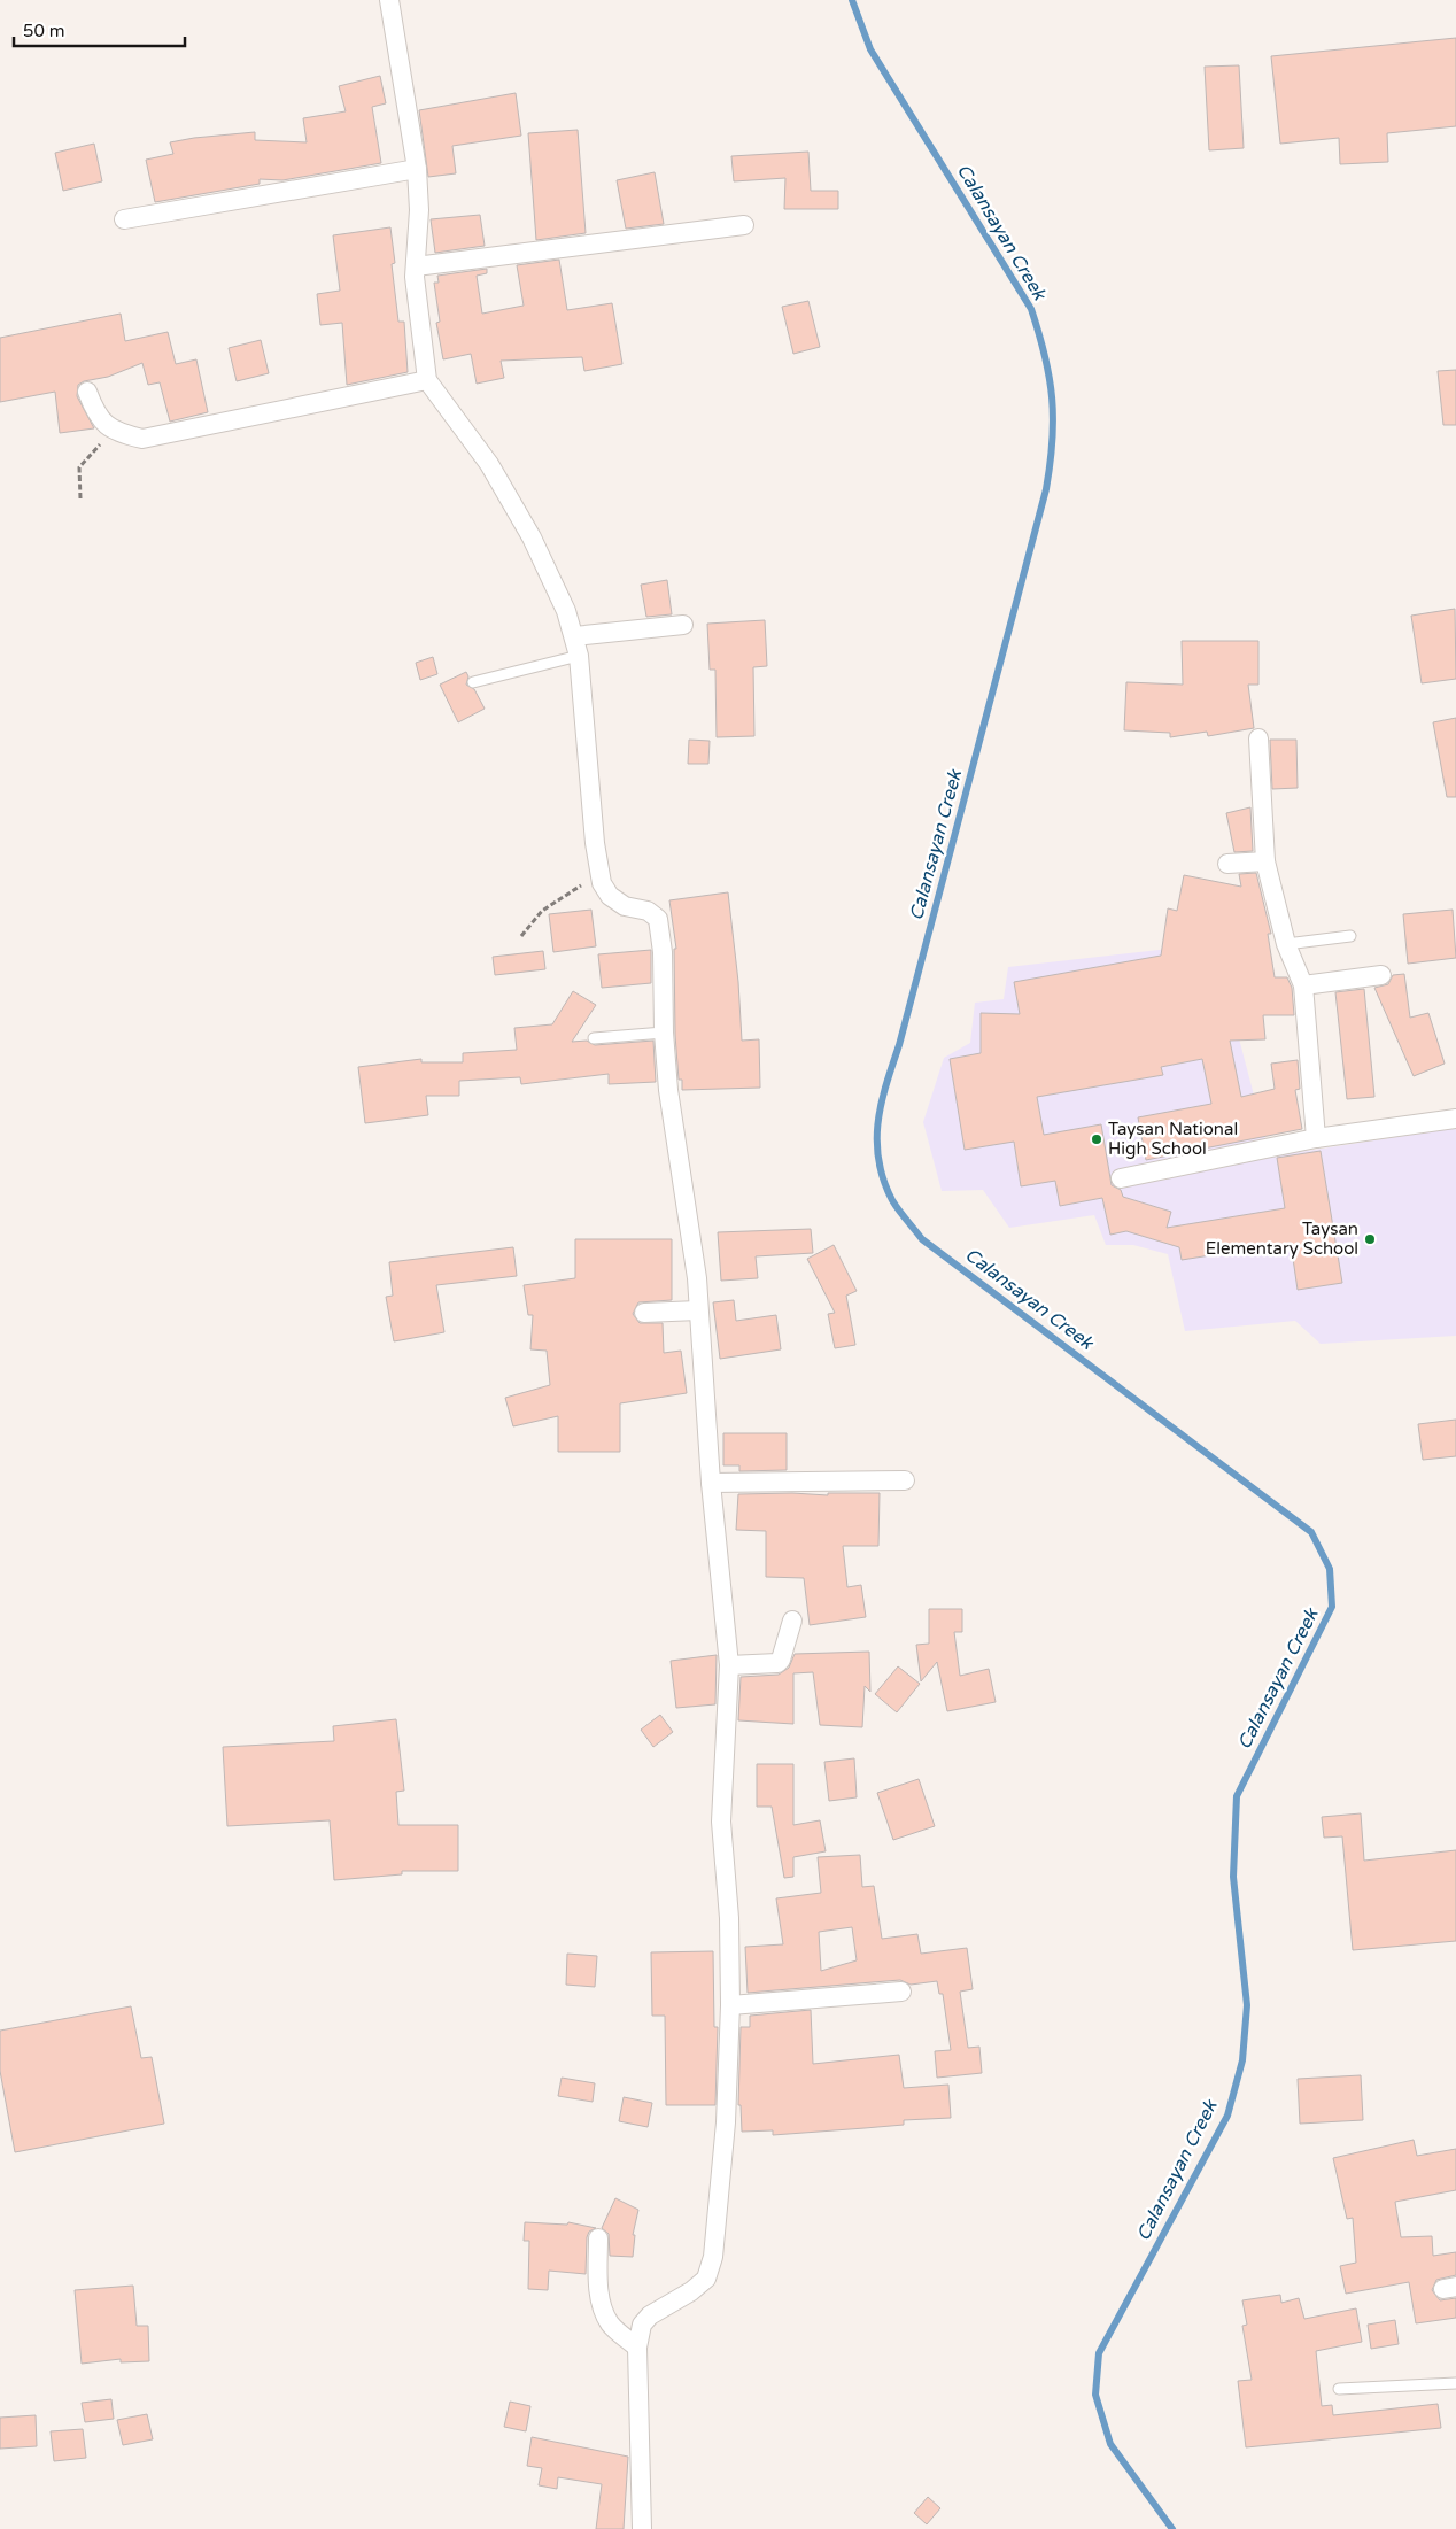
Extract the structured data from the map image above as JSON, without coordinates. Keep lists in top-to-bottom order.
{
  "water": ["Calansayan Creek"],
  "places": ["Taysan National High School", "Taysan Elementary School"],
  "scale_bar": "50 m"
}
